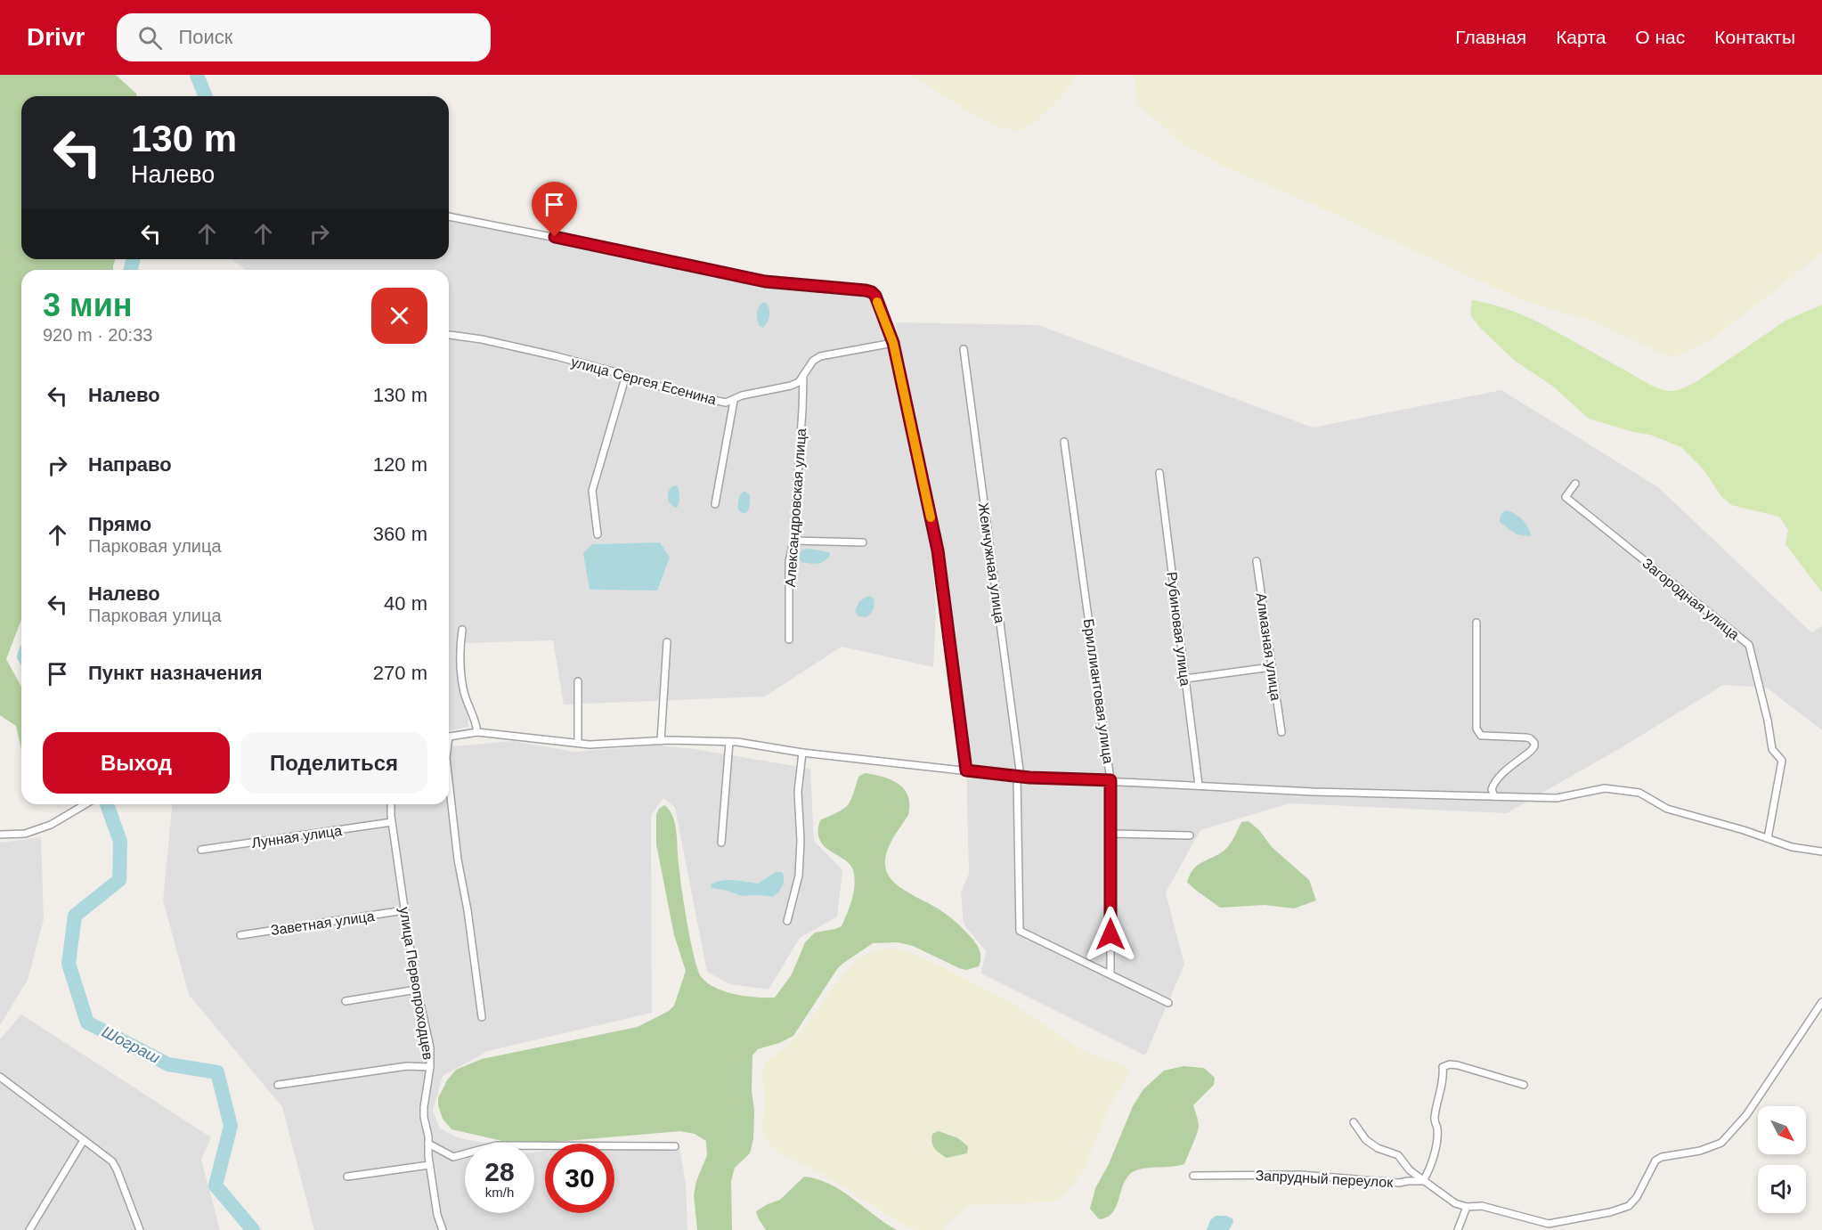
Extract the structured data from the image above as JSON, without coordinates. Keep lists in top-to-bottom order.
{
  "streets": {
    "street": [
      "улица Сергея Есенина",
      "Александровская улица",
      "Жемчужная улица",
      "Загородная улица",
      "Рубиновая улица",
      "Алмазная улица",
      "Бриллиантовая улица",
      "Лунная улица",
      "Заветная улица",
      "улица Первопроходцев",
      "Запрудный переулок"
    ]
  },
  "crossings": [
    ["улица Сергея Есенина", "Александровская улица"],
    ["Жемчужная улица", "Бриллиантовая улица"],
    ["Лунная улица", "улица Первопроходцев"],
    ["Заветная улица", "улица Первопроходцев"]
  ],
  "water": ["Шограш"],
  "north": "bottom right",
  "page": {
    "header": "Drivr",
    "search": "Поиск",
    "nav": [
      "Главная",
      "Карта",
      "О нас",
      "Контакты"
    ],
    "turn": ["130 m", "Налево"],
    "heading": ["3 мин", "920 m · 20:33"],
    "list": [
      {
        "name": "Налево",
        "value": "130 m"
      },
      {
        "name": "Направо",
        "value": "120 m"
      },
      {
        "name": "Прямо",
        "note": "Парковая улица",
        "value": "360 m"
      },
      {
        "name": "Налево",
        "note": "Парковая улица",
        "value": "40 m"
      },
      {
        "name": "Пункт назначения",
        "value": "270 m"
      }
    ],
    "buttons": ["Выход", "Поделиться"],
    "speed": "28 km/h",
    "limit": "30"
  }
}
